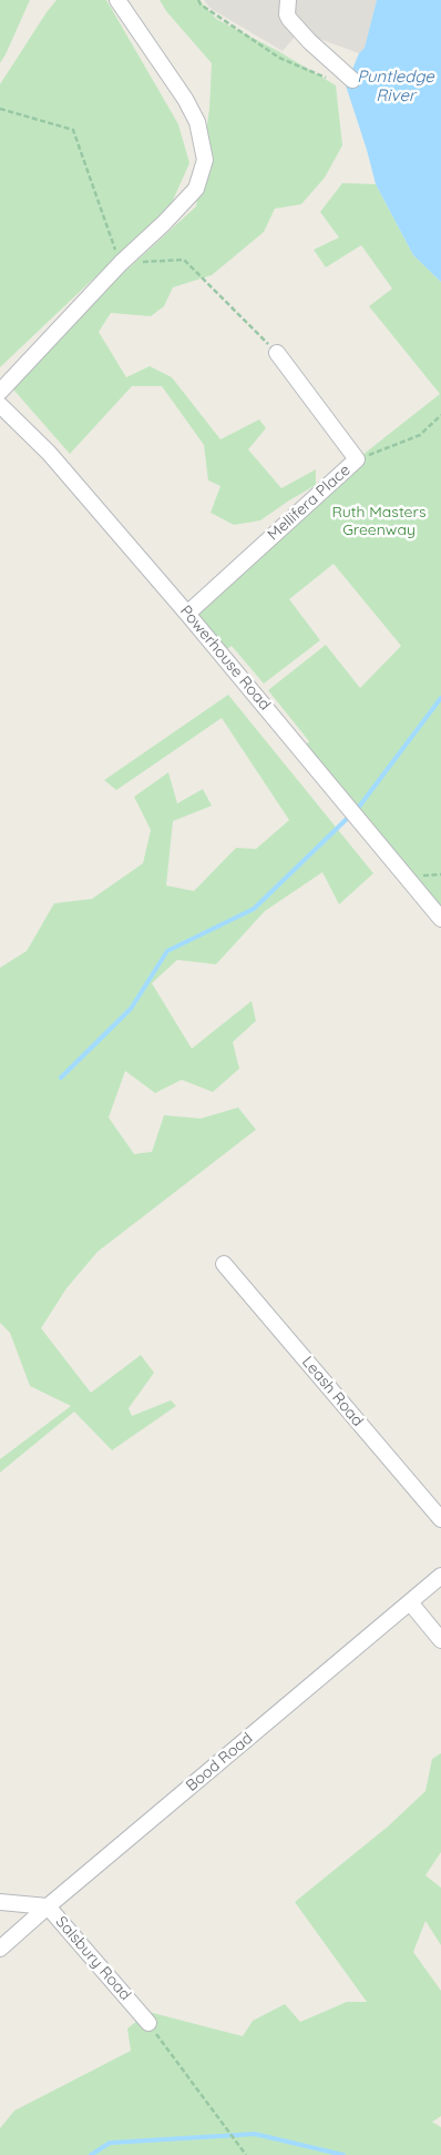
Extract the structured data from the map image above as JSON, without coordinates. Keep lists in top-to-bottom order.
{
  "streets": {
    "street": [
      "Mellifera Place",
      "Powerhouse Road",
      "Leash Road",
      "Bood Road",
      "Salsbury Road"
    ]
  },
  "crossings": [
    ["Mellifera Place", "Powerhouse Road"],
    ["Bood Road", "Salsbury Road"]
  ],
  "water": ["Puntledge River"],
  "parks": ["Ruth Masters Greenway"]
}
